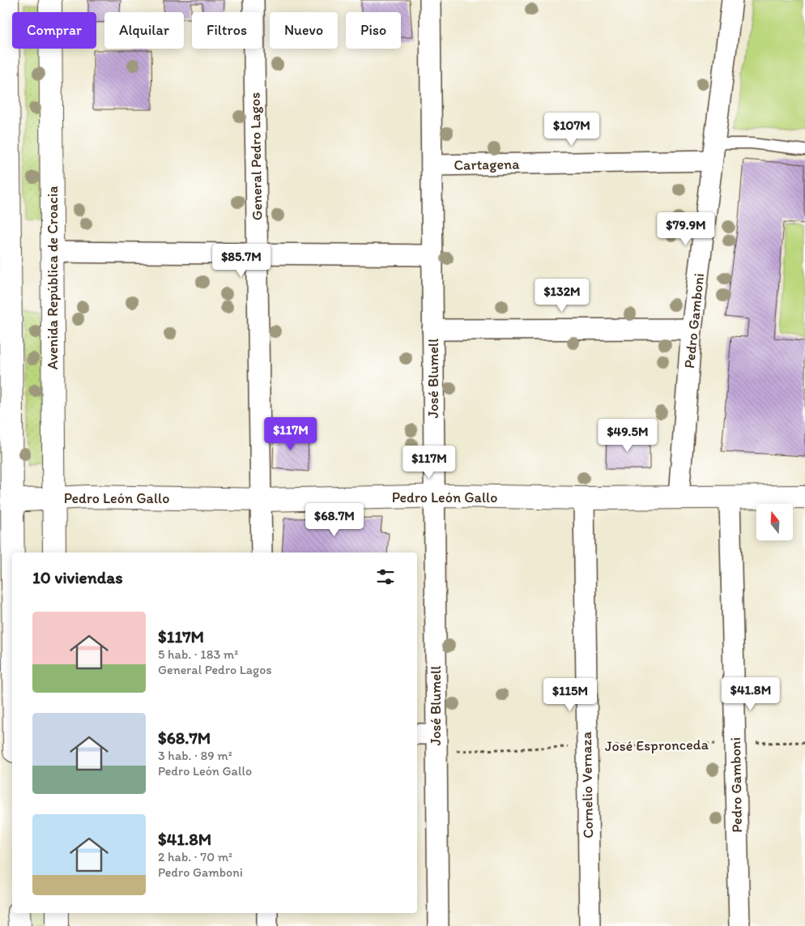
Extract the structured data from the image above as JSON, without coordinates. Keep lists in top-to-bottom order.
{
  "streets": {
    "main road": ["Avenida República de Croacia", "Pedro León Gallo"],
    "street": [
      "General Pedro Lagos",
      "Cartagena",
      "Pedro Gamboni",
      "José Blumell",
      "Cornelio Vernaza"
    ],
    "path": ["José Espronceda"]
  },
  "crossings": [
    ["General Pedro Lagos", "Pedro León Gallo"],
    ["Cartagena", "Pedro Gamboni"],
    ["Cartagena", "José Blumell"],
    ["Avenida República de Croacia", "Pedro León Gallo"],
    ["Pedro Gamboni", "Pedro León Gallo"],
    ["Pedro Gamboni", "José Espronceda"],
    ["José Blumell", "Pedro León Gallo"],
    ["José Blumell", "José Espronceda"],
    ["Pedro León Gallo", "Cornelio Vernaza"],
    ["José Espronceda", "Cornelio Vernaza"]
  ],
  "north": "top",
  "page": {
    "chip": [
      "Comprar",
      "Alquilar",
      "Filtros",
      "Nuevo",
      "Piso"
    ],
    "price": [
      "$107M",
      "$79.9M",
      "$85.7M",
      "$132M",
      "$117M",
      "$49.5M",
      "$117M",
      "$68.7M",
      "$41.8M",
      "$115M"
    ],
    "heading": "10 viviendas",
    "list": [
      {
        "name": "$117M",
        "note": "5 hab. · 183 m² · General Pedro Lagos"
      },
      {
        "name": "$68.7M",
        "note": "3 hab. · 89 m² · Pedro León Gallo"
      },
      {
        "name": "$41.8M",
        "note": "2 hab. · 70 m² · Pedro Gamboni"
      }
    ]
  }
}
